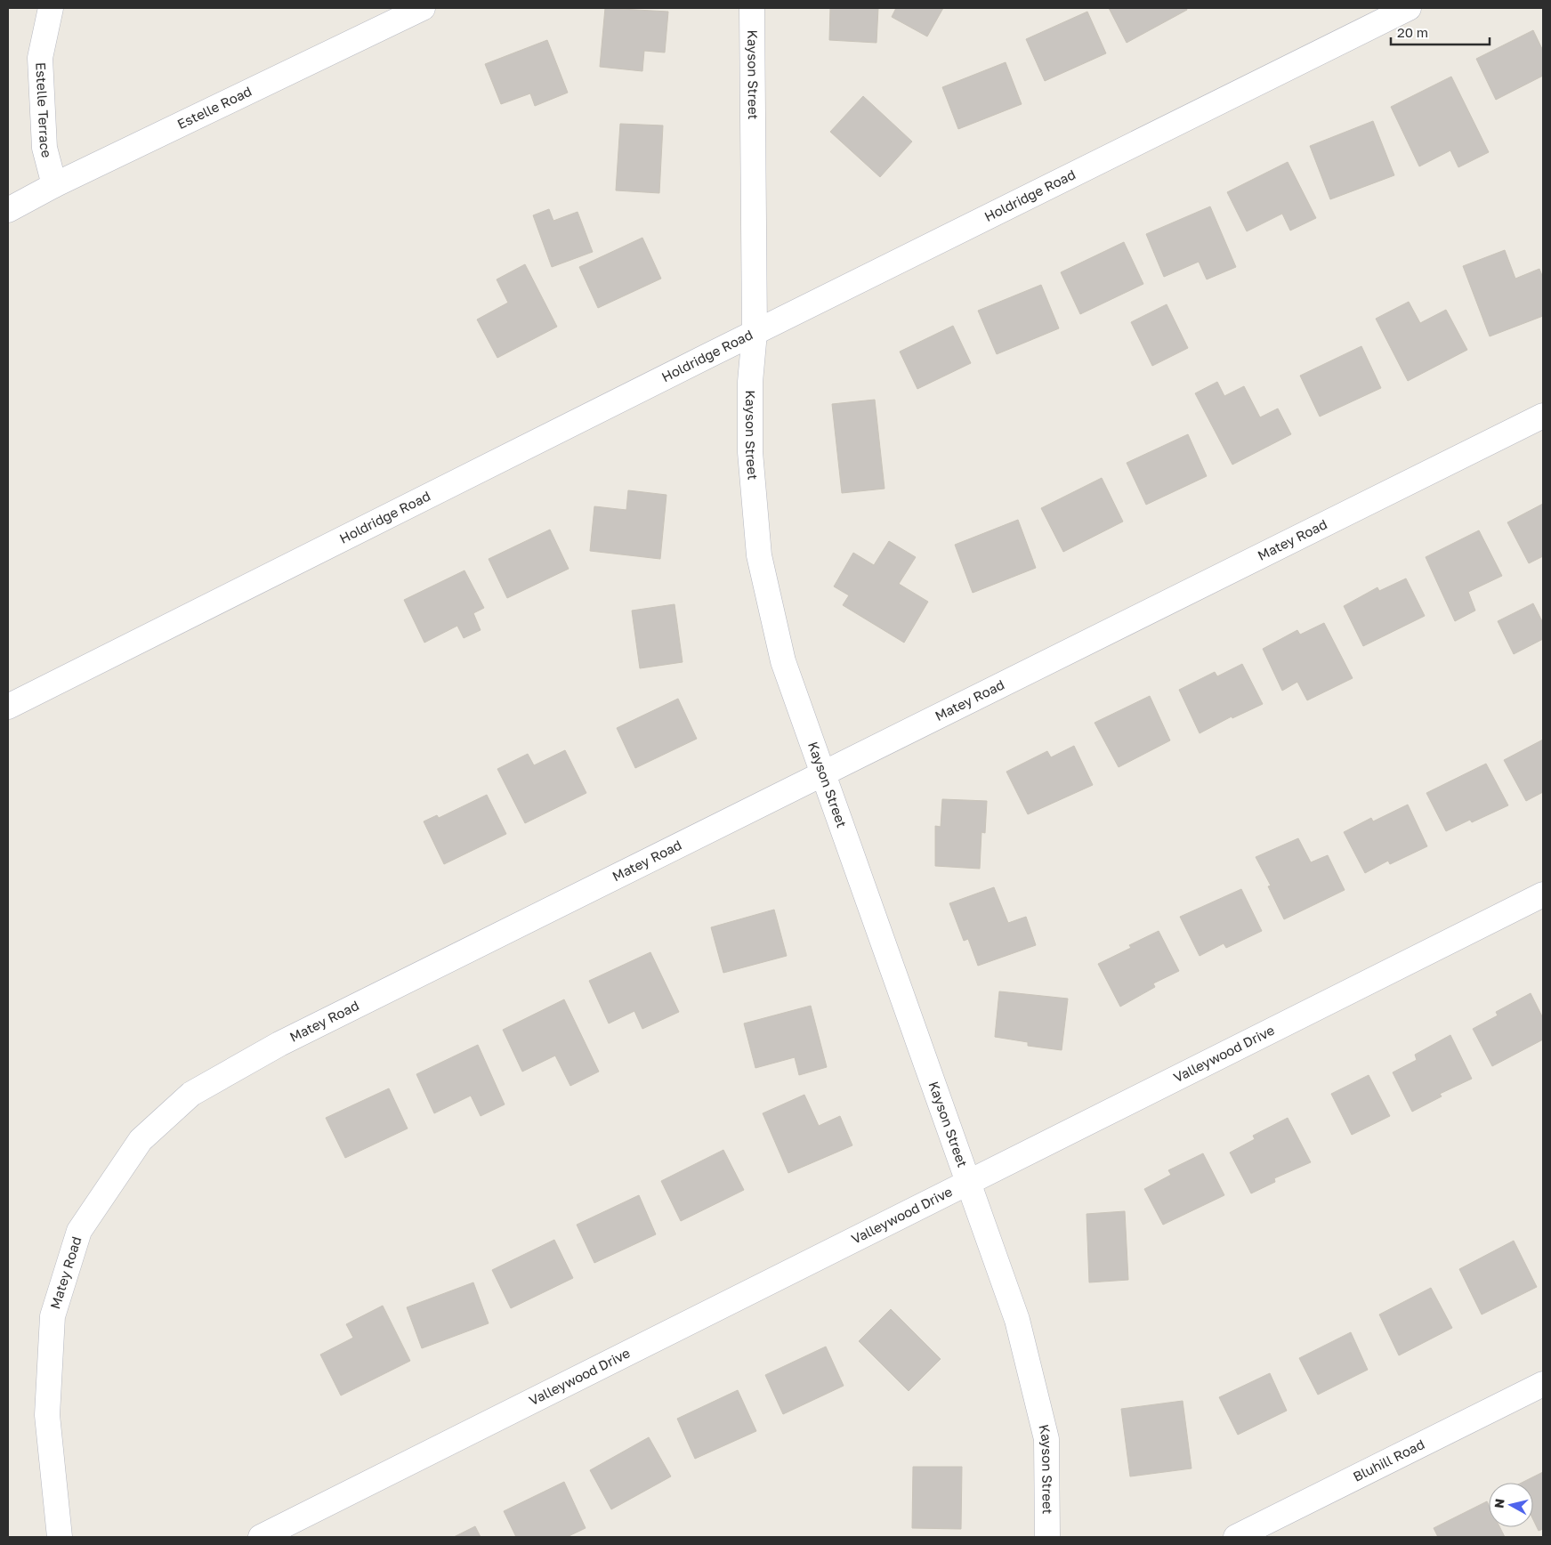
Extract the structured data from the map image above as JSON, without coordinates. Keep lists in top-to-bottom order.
{
  "streets": {
    "street": [
      "Kayson Street",
      "Estelle Road",
      "Estelle Terrace",
      "Holdridge Road",
      "Matey Road",
      "Valleywood Drive",
      "Bluhill Road"
    ]
  },
  "crossings": [
    ["Kayson Street", "Holdridge Road"],
    ["Kayson Street", "Matey Road"],
    ["Kayson Street", "Valleywood Drive"],
    ["Estelle Road", "Estelle Terrace"]
  ],
  "scale_bar": "20 m",
  "north": "left"
}
